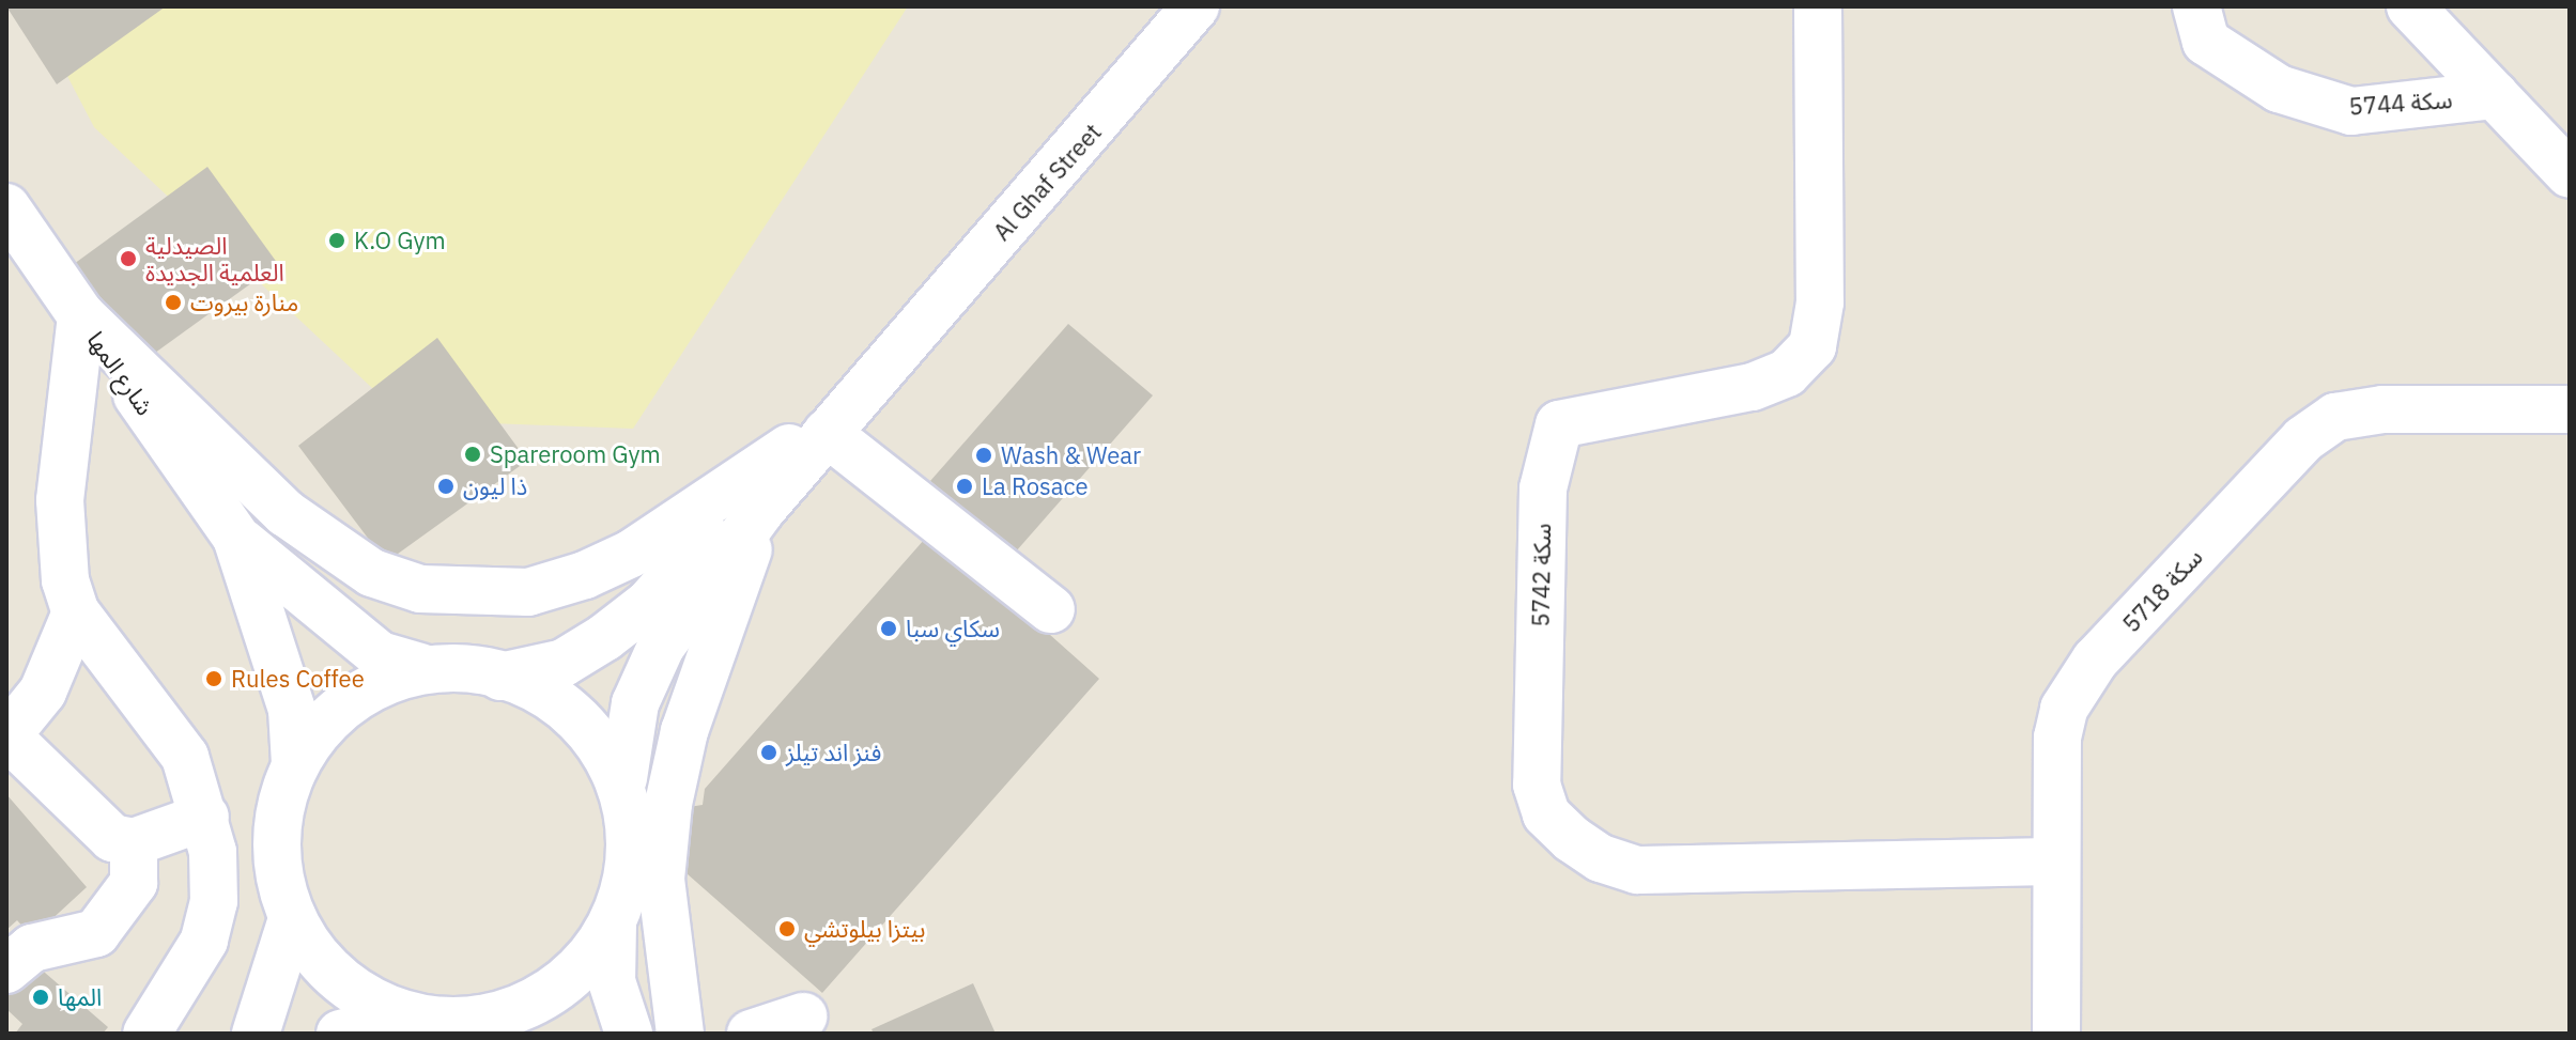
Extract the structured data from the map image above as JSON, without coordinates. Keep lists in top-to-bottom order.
{
  "streets": {
    "street": [
      "سكة 5744",
      "Al Ghaf Street",
      "شارع المها",
      "سكة 5742",
      "سكة 5718"
    ]
  },
  "crossings": [
    ["سكة 5742", "سكة 5718"]
  ],
  "places": [
    "K.O Gym",
    "الصيدلية العلمية الجديدة",
    "منارة بيروت",
    "Spareroom Gym",
    "Wash & Wear",
    "ذا ليون",
    "La Rosace",
    "سكاي سبا",
    "Rules Coffee",
    "فنز اند تيلز",
    "بيتزا بيلوتشي",
    "المها"
  ]
}
